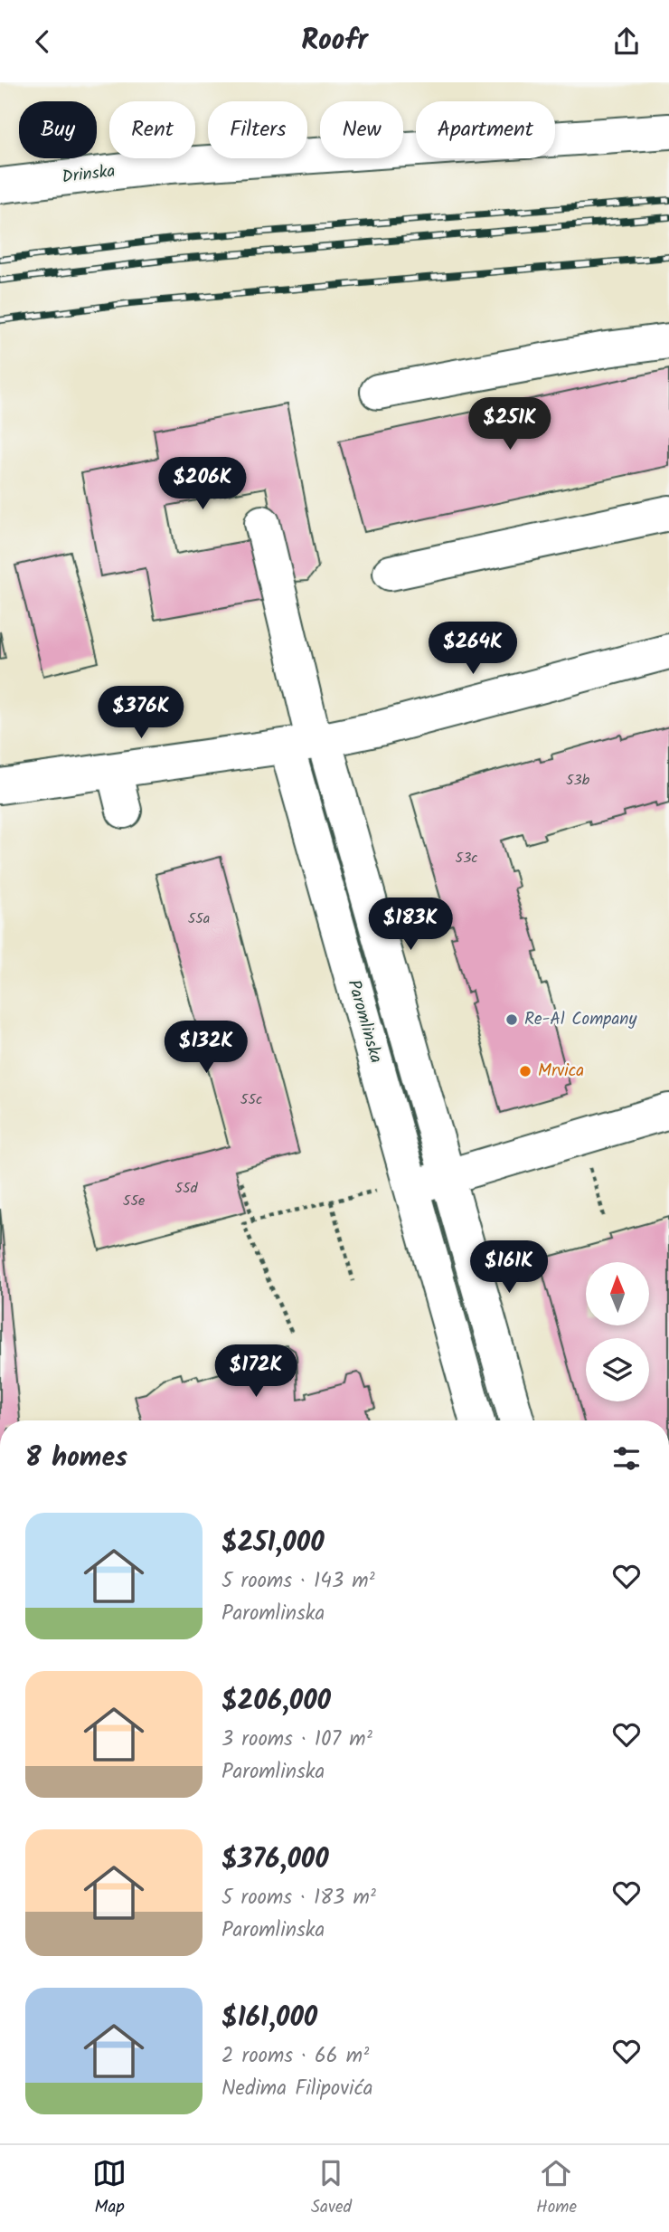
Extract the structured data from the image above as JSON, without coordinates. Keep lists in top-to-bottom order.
{
  "streets": {
    "street": ["Drinska", "Paromlinska"]
  },
  "places": ["Re-Al Company", "Mrvica"],
  "house_numbers": [
    "53b",
    "53c",
    "55a",
    "55c",
    "55d",
    "55e"
  ],
  "north": "top",
  "page": {
    "header": "Roofr",
    "chip": [
      "Buy",
      "Rent",
      "Filters",
      "New",
      "Apartment"
    ],
    "price": [
      "$251K",
      "$206K",
      "$264K",
      "$376K",
      "$183K",
      "$132K",
      "$161K",
      "$172K"
    ],
    "heading": "8 homes",
    "list": [
      {
        "name": "$251,000",
        "note": "5 rooms · 143 m² · Paromlinska"
      },
      {
        "name": "$206,000",
        "note": "3 rooms · 107 m² · Paromlinska"
      },
      {
        "name": "$376,000",
        "note": "5 rooms · 183 m² · Paromlinska"
      },
      {
        "name": "$161,000",
        "note": "2 rooms · 66 m² · Nedima Filipovića"
      }
    ],
    "tabs": ["Map", "Saved", "Home"]
  }
}
